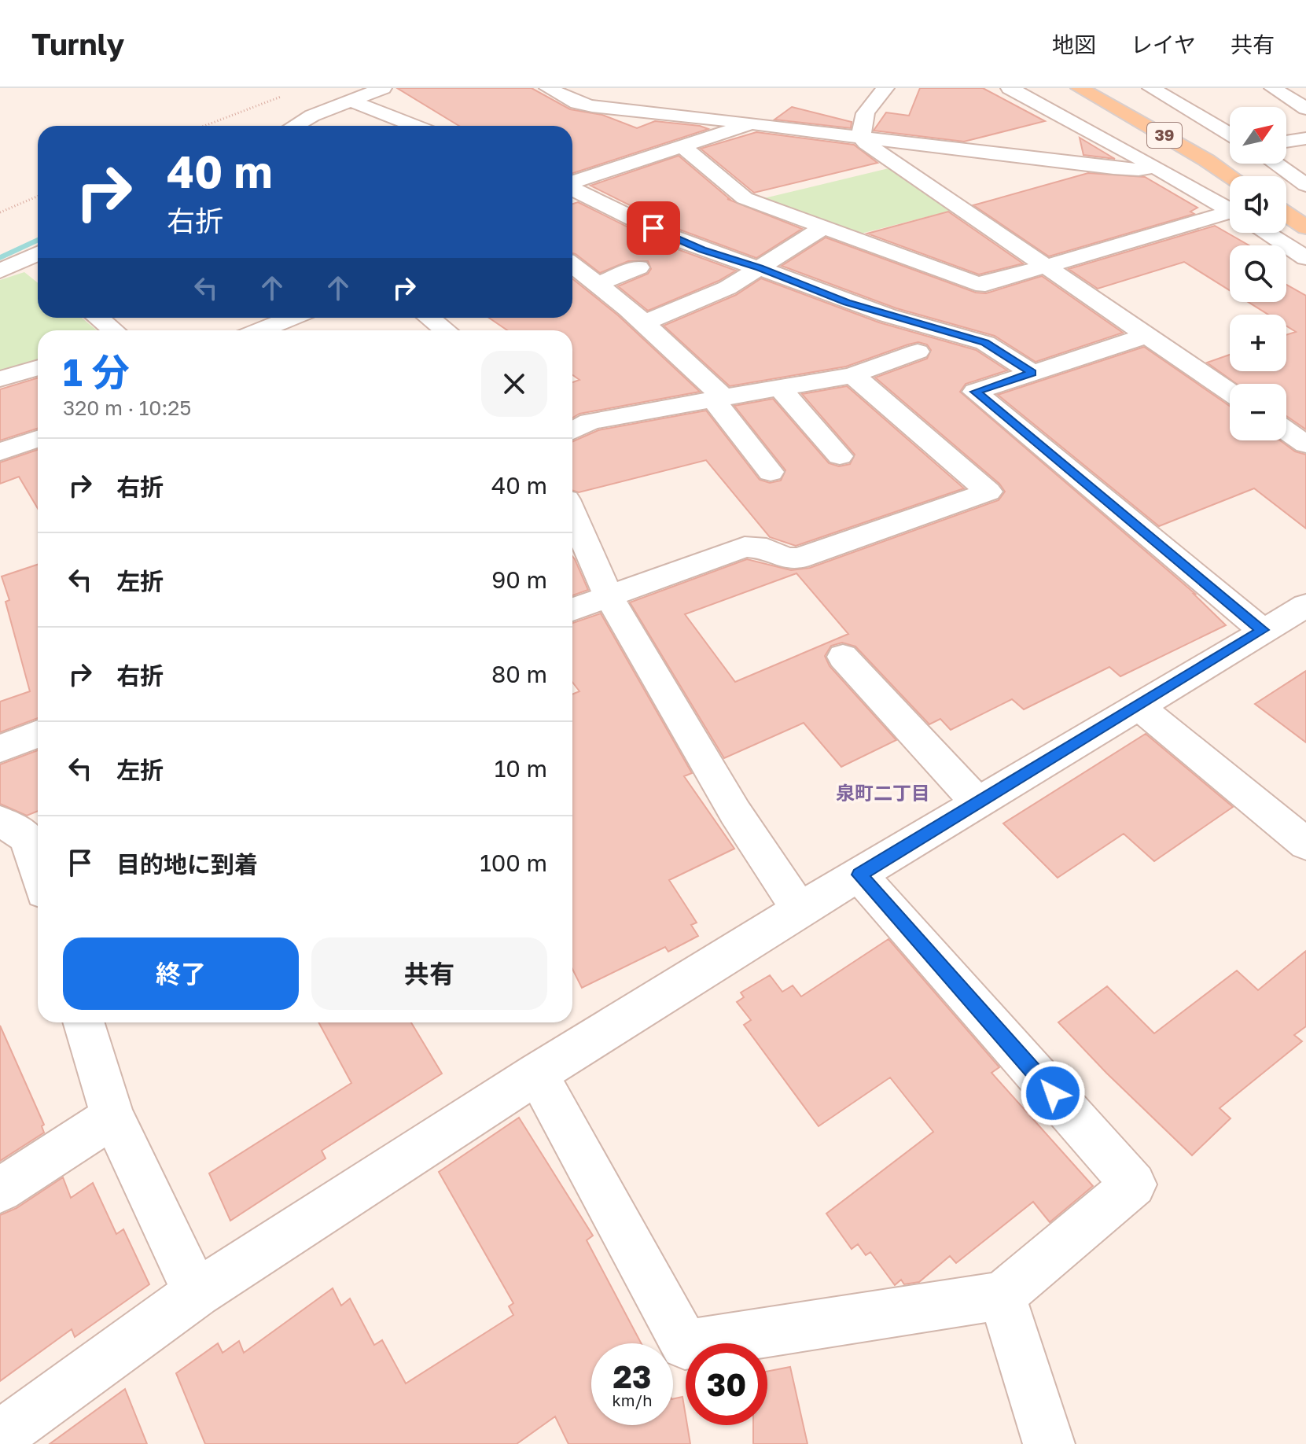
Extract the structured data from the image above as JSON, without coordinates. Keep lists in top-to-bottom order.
{
  "streets": {
    "main road": ["39"]
  },
  "districts": ["泉町二丁目"],
  "north": "top right",
  "page": {
    "header": "Turnly",
    "nav": ["地図", "レイヤ", "共有"],
    "map_buttons": ["+", "−"],
    "turn": ["40 m", "右折"],
    "heading": ["1 分", "320 m · 10:25"],
    "list": [
      {
        "name": "右折",
        "value": "40 m"
      },
      {
        "name": "左折",
        "value": "90 m"
      },
      {
        "name": "右折",
        "value": "80 m"
      },
      {
        "name": "左折",
        "value": "10 m"
      },
      {
        "name": "目的地に到着",
        "value": "100 m"
      }
    ],
    "buttons": ["終了", "共有"],
    "speed": "23 km/h",
    "limit": "30"
  }
}
